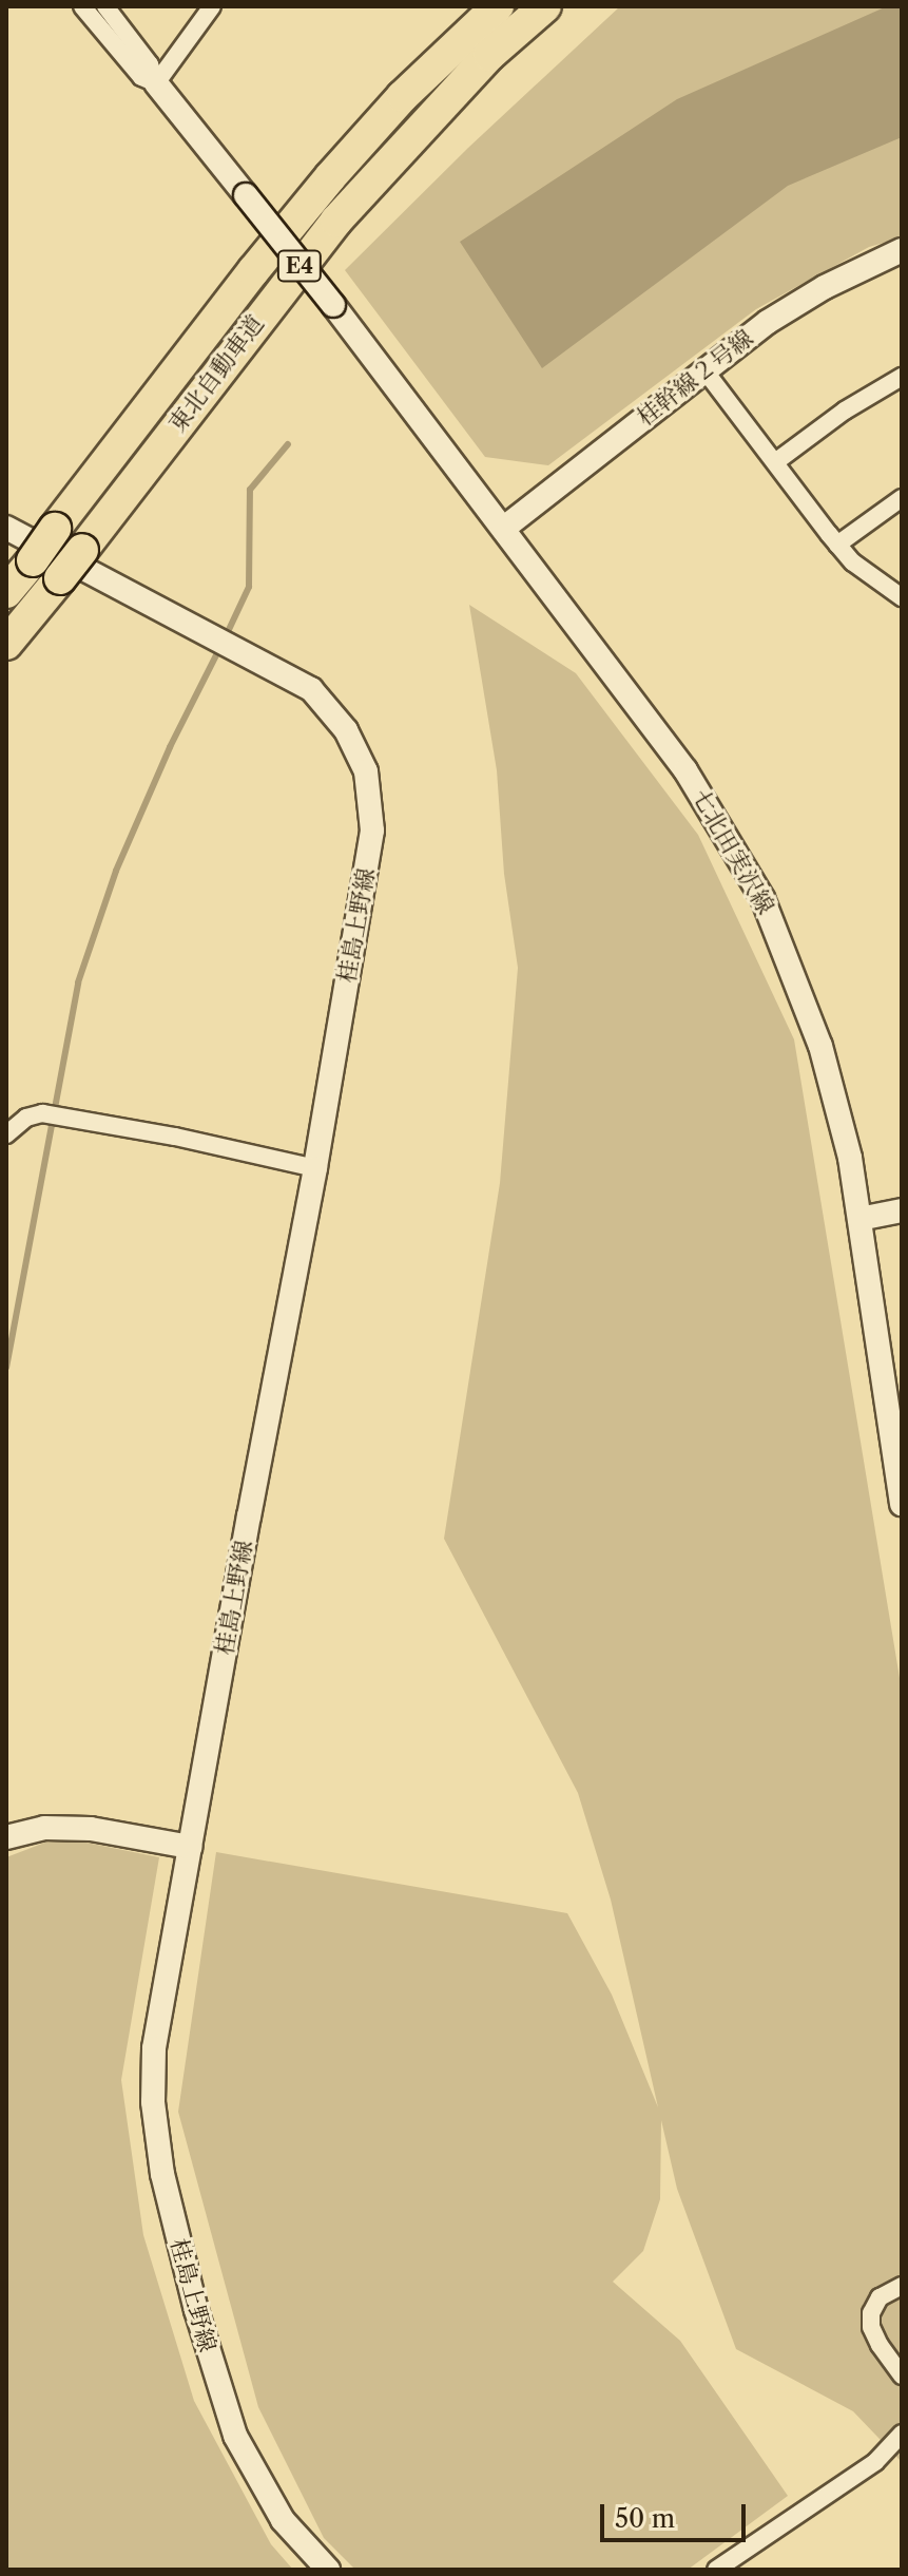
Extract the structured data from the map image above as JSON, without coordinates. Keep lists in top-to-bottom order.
{
  "streets": {
    "highway": ["E4", "東北自動車道"],
    "street": ["桂幹線２号線", "七北田実沢線", "桂島上野線"]
  },
  "crossings": [
    ["桂幹線２号線", "七北田実沢線"]
  ],
  "scale_bar": "50 m"
}
